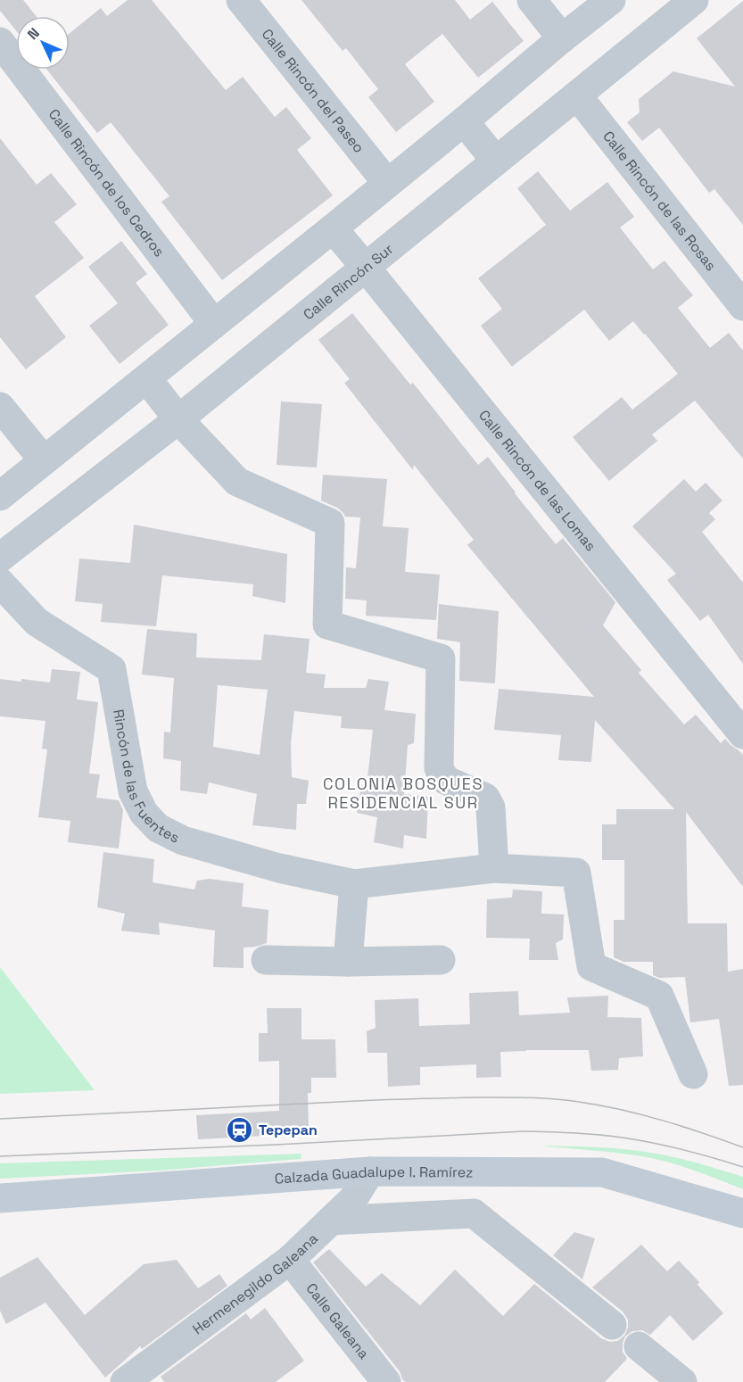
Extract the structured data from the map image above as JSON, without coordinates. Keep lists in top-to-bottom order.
{
  "streets": {
    "main road": ["Calzada Guadalupe I. Ramírez"],
    "street": [
      "Calle Rincón del Paseo",
      "Calle Rincón de los Cedros",
      "Calle Rincón de las Rosas",
      "Calle Rincón Sur",
      "Calle Rincón de las Lomas",
      "Rincón de las Fuentes",
      "Hermenegildo Galeana",
      "Calle Galeana"
    ]
  },
  "crossings": [
    ["Calle Rincón de las Rosas", "Calle Rincón Sur"],
    ["Calle Rincón Sur", "Calle Rincón de las Lomas"],
    ["Calzada Guadalupe I. Ramírez", "Hermenegildo Galeana"],
    ["Hermenegildo Galeana", "Calle Galeana"]
  ],
  "districts": ["COLONIA BOSQUES RESIDENCIAL SUR"],
  "places": {
    "station": ["Tepepan"]
  },
  "north": "top left"
}
